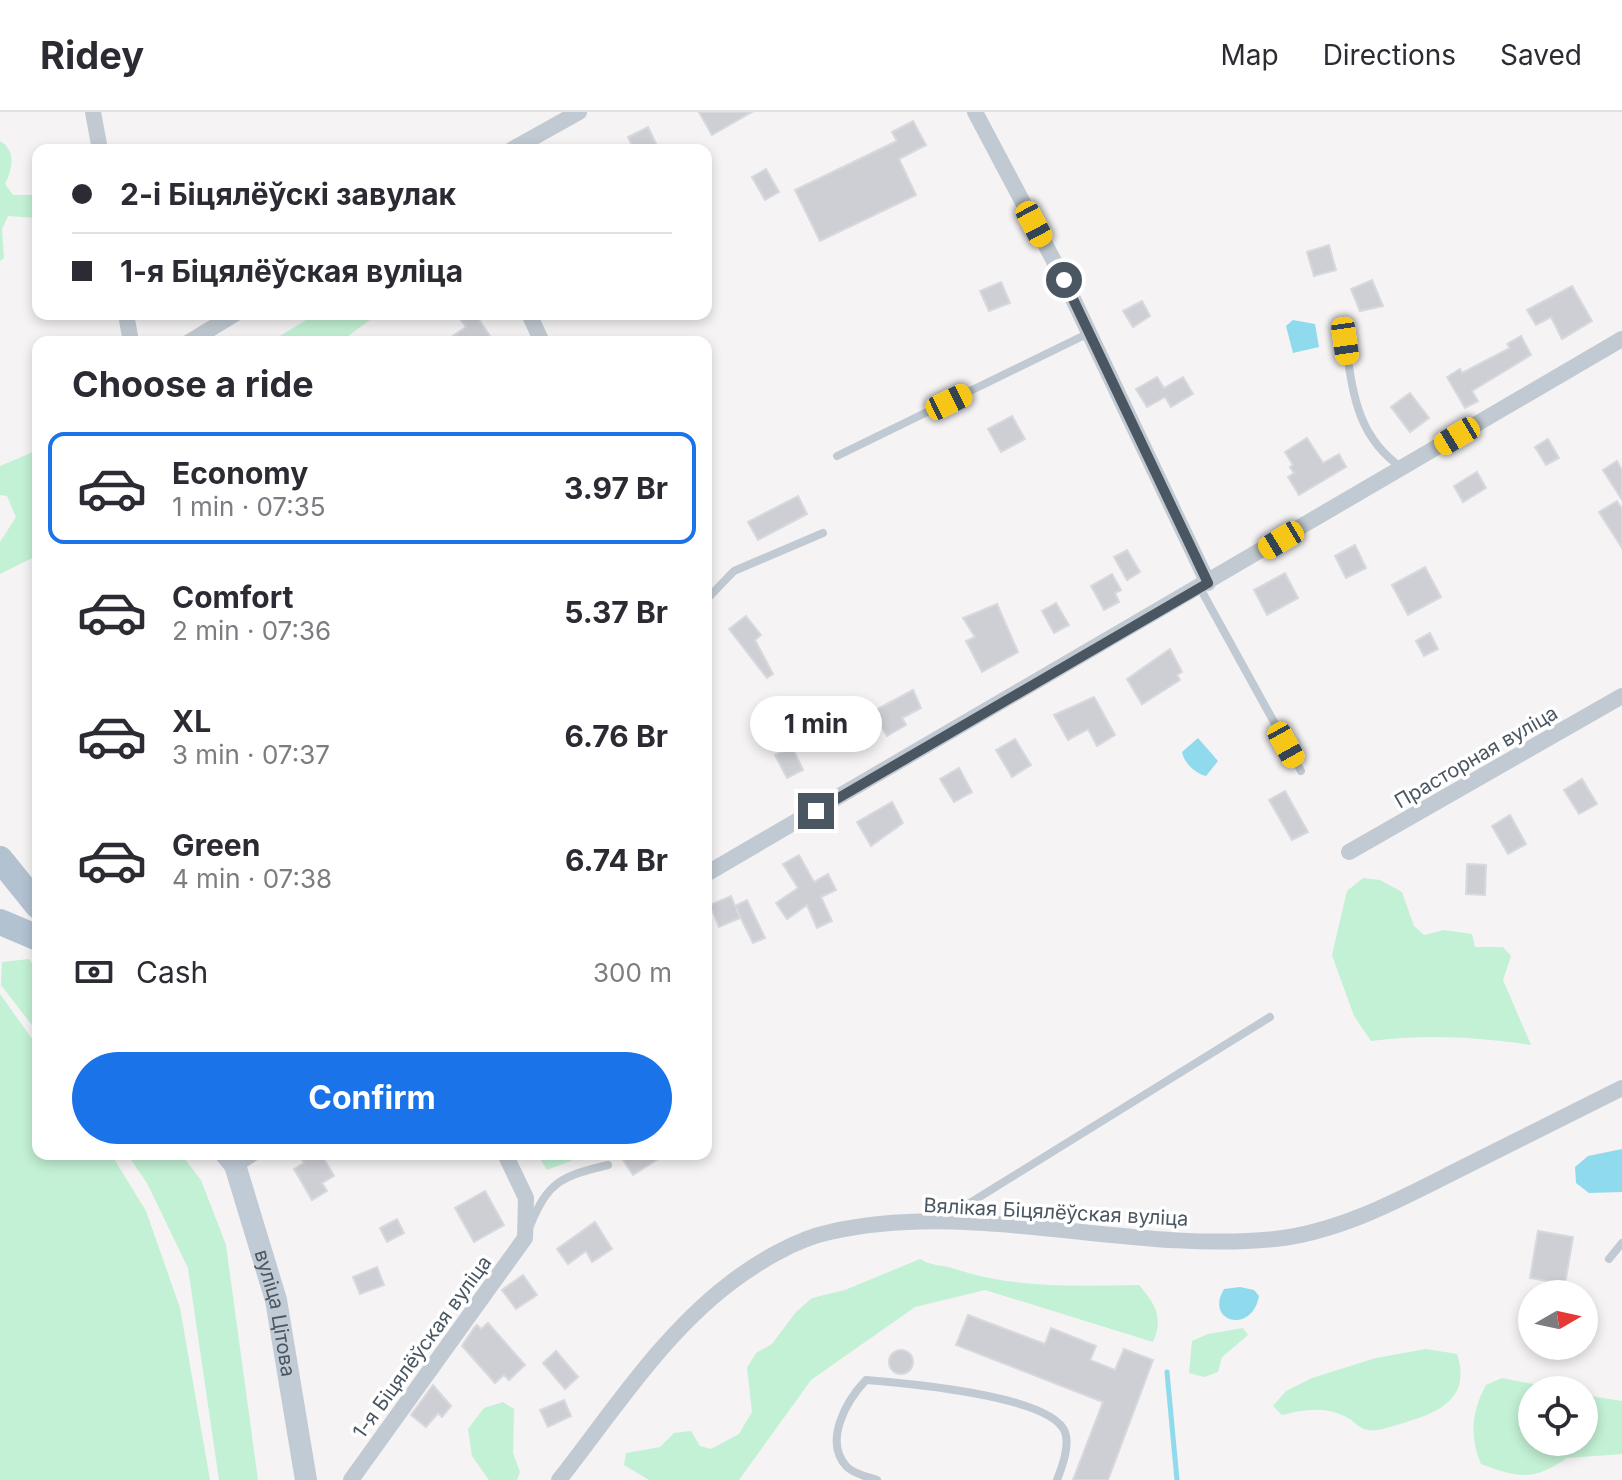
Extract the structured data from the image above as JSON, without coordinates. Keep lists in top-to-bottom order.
{
  "streets": {
    "main road": ["вуліца Цітова"],
    "street": ["Прасторная вуліца", "Вялікая Біцялёўская вуліца", "1-я Біцялёўская вуліца"]
  },
  "north": "right",
  "page": {
    "header": "Ridey",
    "nav": ["Map", "Directions", "Saved"],
    "banner": ["2-і Біцялёўскі завулак", "1-я Біцялёўская вуліца"],
    "heading": "Choose a ride",
    "list": [
      {
        "name": "Economy",
        "note": "1 min · 07:35",
        "value": "3.97 Br"
      },
      {
        "name": "Comfort",
        "note": "2 min · 07:36",
        "value": "5.37 Br"
      },
      {
        "name": "XL",
        "note": "3 min · 07:37",
        "value": "6.76 Br"
      },
      {
        "name": "Green",
        "note": "4 min · 07:38",
        "value": "6.74 Br"
      }
    ],
    "bubble": "1 min",
    "pay": ["Cash", "300 m"],
    "buttons": "Confirm"
  }
}
